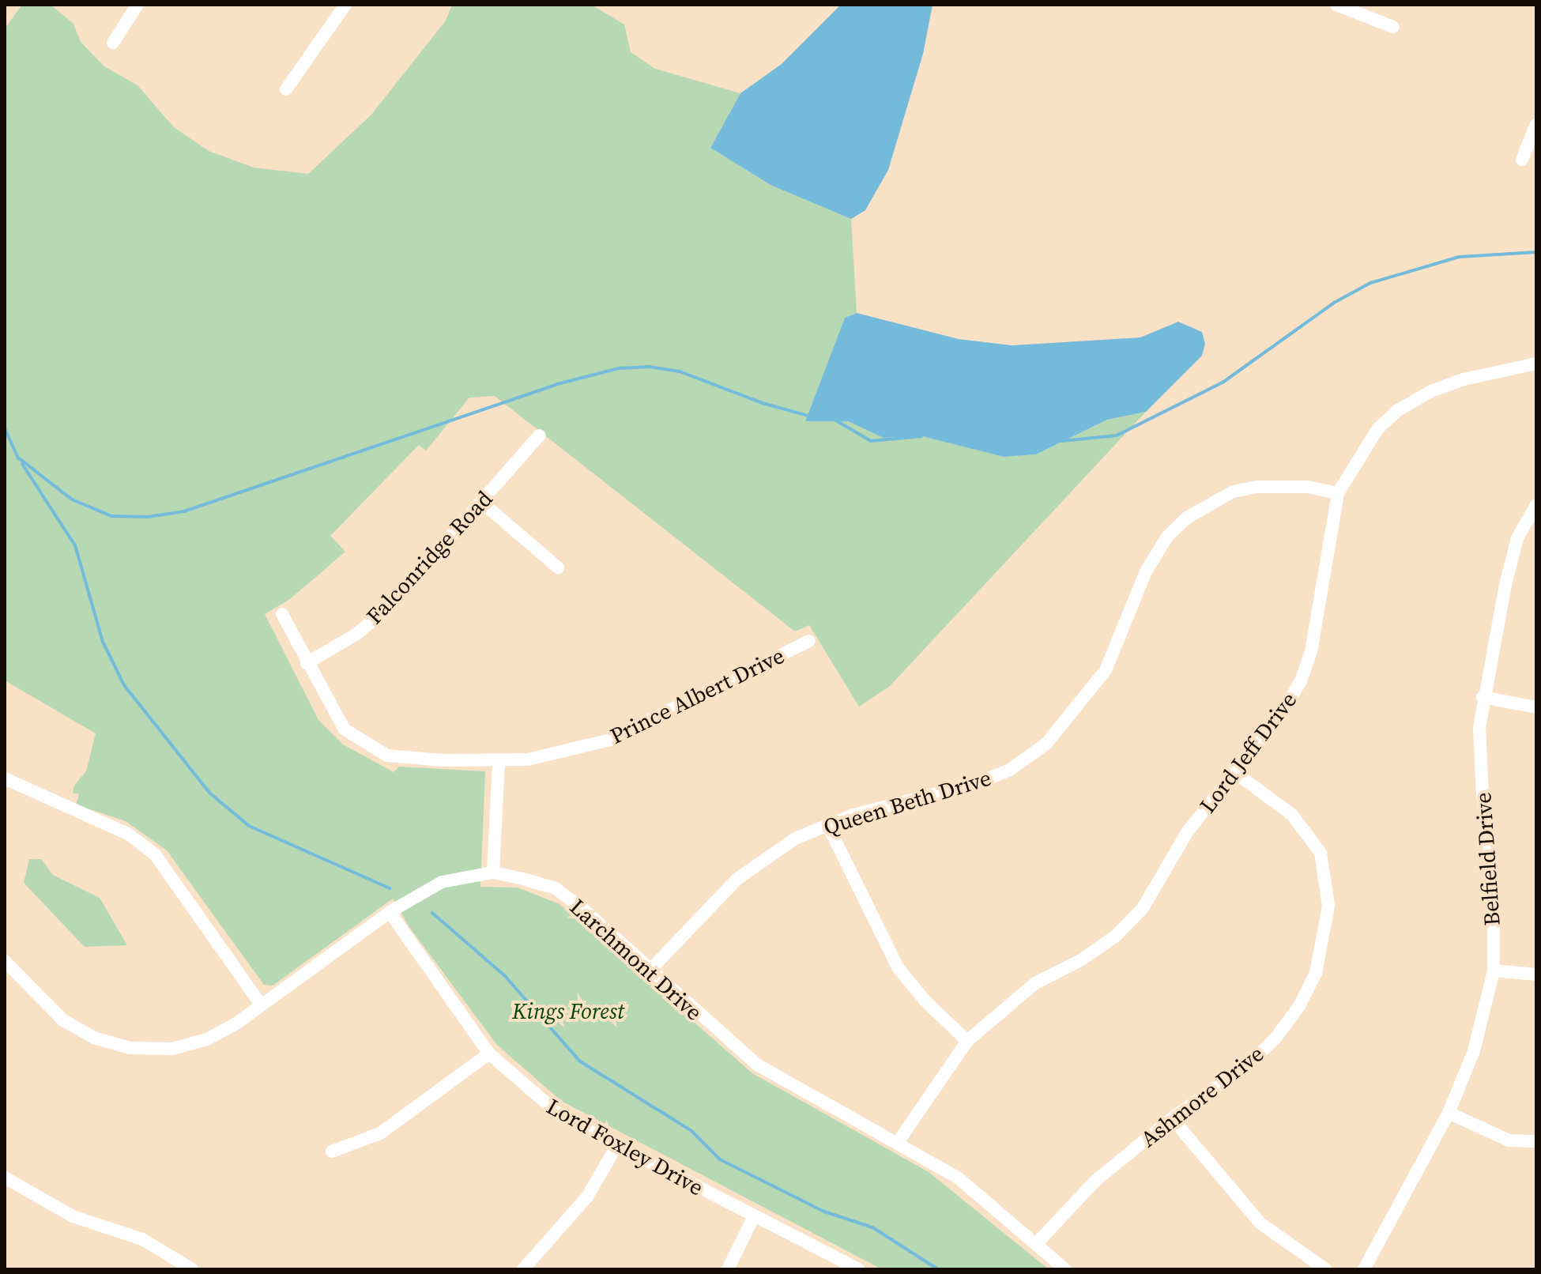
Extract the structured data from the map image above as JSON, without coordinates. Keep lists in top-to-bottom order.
{
  "streets": {
    "street": [
      "Falconridge Road",
      "Prince Albert Drive",
      "Lord Jeff Drive",
      "Queen Beth Drive",
      "Belfield Drive",
      "Larchmont Drive",
      "Ashmore Drive",
      "Lord Foxley Drive"
    ]
  },
  "crossings": [
    ["Falconridge Road", "Prince Albert Drive"],
    ["Lord Jeff Drive", "Queen Beth Drive"],
    ["Lord Jeff Drive", "Larchmont Drive"],
    ["Lord Jeff Drive", "Ashmore Drive"],
    ["Queen Beth Drive", "Larchmont Drive"],
    ["Larchmont Drive", "Ashmore Drive"],
    ["Larchmont Drive", "Lord Foxley Drive"]
  ],
  "parks": ["Kings Forest"]
}
